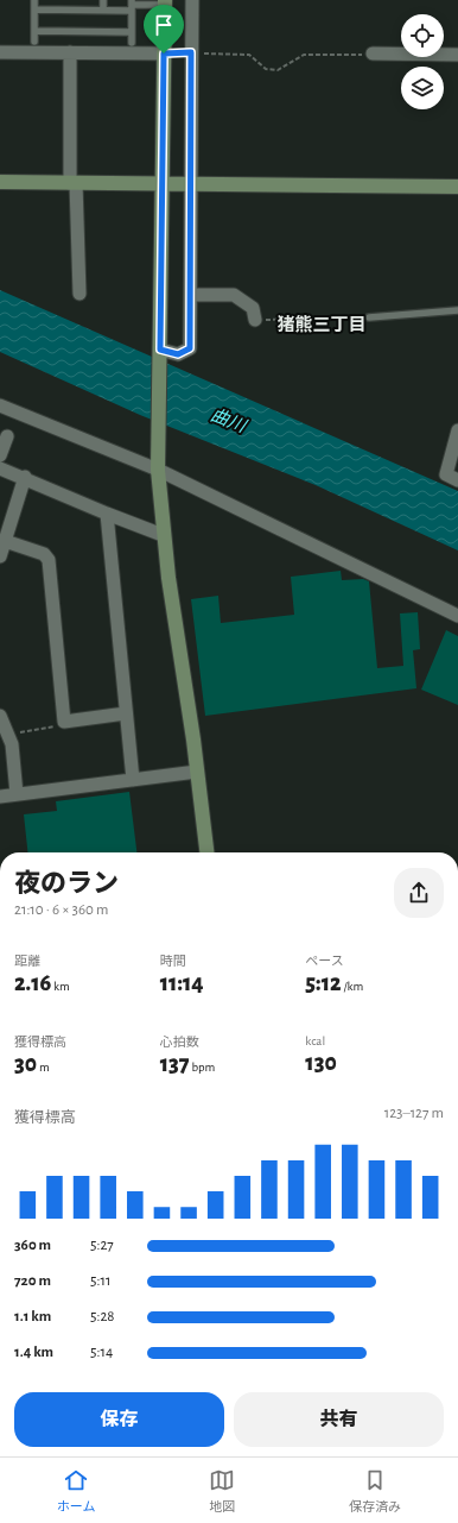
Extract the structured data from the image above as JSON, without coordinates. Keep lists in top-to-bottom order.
{
  "districts": ["猪熊三丁目"],
  "water": ["曲川"],
  "page": {
    "heading": ["夜のラン", "21:10 · 6 × 360 m"],
    "stats": [
      ["距離", "2.16 km"],
      ["時間", "11:14"],
      ["ペース", "5:12 /km"],
      ["獲得標高", "30 m"],
      ["心拍数", "137 bpm"],
      ["kcal", "130"]
    ],
    "chart": ["獲得標高", "123–127 m"],
    "list": [
      {
        "name": "360 m",
        "note": "5:27"
      },
      {
        "name": "720 m",
        "note": "5:11"
      },
      {
        "name": "1.1 km",
        "note": "5:28"
      },
      {
        "name": "1.4 km",
        "note": "5:14"
      }
    ],
    "buttons": ["保存", "共有"],
    "tabs": ["ホーム", "地図", "保存済み"]
  }
}
